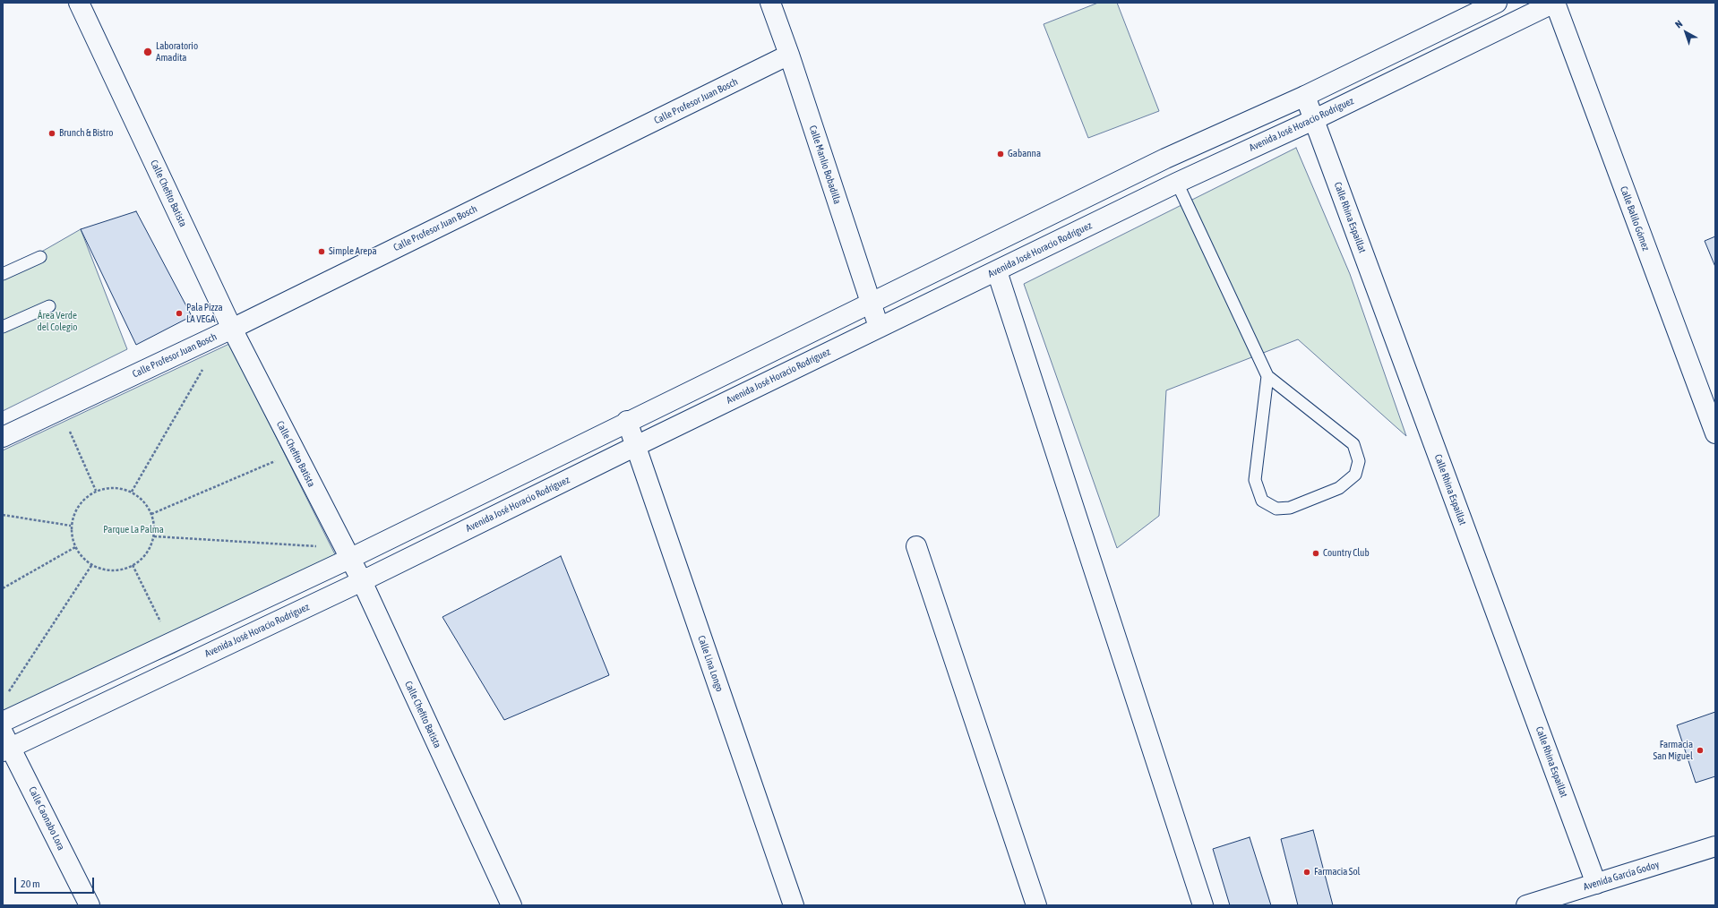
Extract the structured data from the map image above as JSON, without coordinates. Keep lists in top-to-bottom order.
{
  "streets": {
    "street": [
      "Calle Profesor Juan Bosch",
      "Avenida José Horacio Rodríguez",
      "Calle Manlio Bobadilla",
      "Calle Chefito Batista",
      "Calle Rhina Espaillat",
      "Calle Balilo Gómez",
      "Calle Lina Longo",
      "Calle Caonabo Lora",
      "Avenida García Godoy"
    ]
  },
  "crossings": [
    ["Calle Profesor Juan Bosch", "Calle Manlio Bobadilla"],
    ["Calle Profesor Juan Bosch", "Calle Chefito Batista"],
    ["Avenida José Horacio Rodríguez", "Calle Manlio Bobadilla"],
    ["Avenida José Horacio Rodríguez", "Calle Chefito Batista"],
    ["Avenida José Horacio Rodríguez", "Calle Rhina Espaillat"],
    ["Avenida José Horacio Rodríguez", "Calle Balilo Gómez"],
    ["Avenida José Horacio Rodríguez", "Calle Lina Longo"],
    ["Avenida José Horacio Rodríguez", "Calle Caonabo Lora"],
    ["Calle Rhina Espaillat", "Avenida García Godoy"]
  ],
  "parks": ["Área Verde del Colegio", "Parque La Palma"],
  "places": [
    "Laboratorio Amadita",
    "Brunch & Bistro",
    "Gabanna",
    "Simple Arepa",
    "Pala Pizza LA VEGA",
    "Country Club",
    "Farmacia San Miguel",
    "Farmacia Sol"
  ],
  "scale_bar": "20 m",
  "north": "top left"
}
